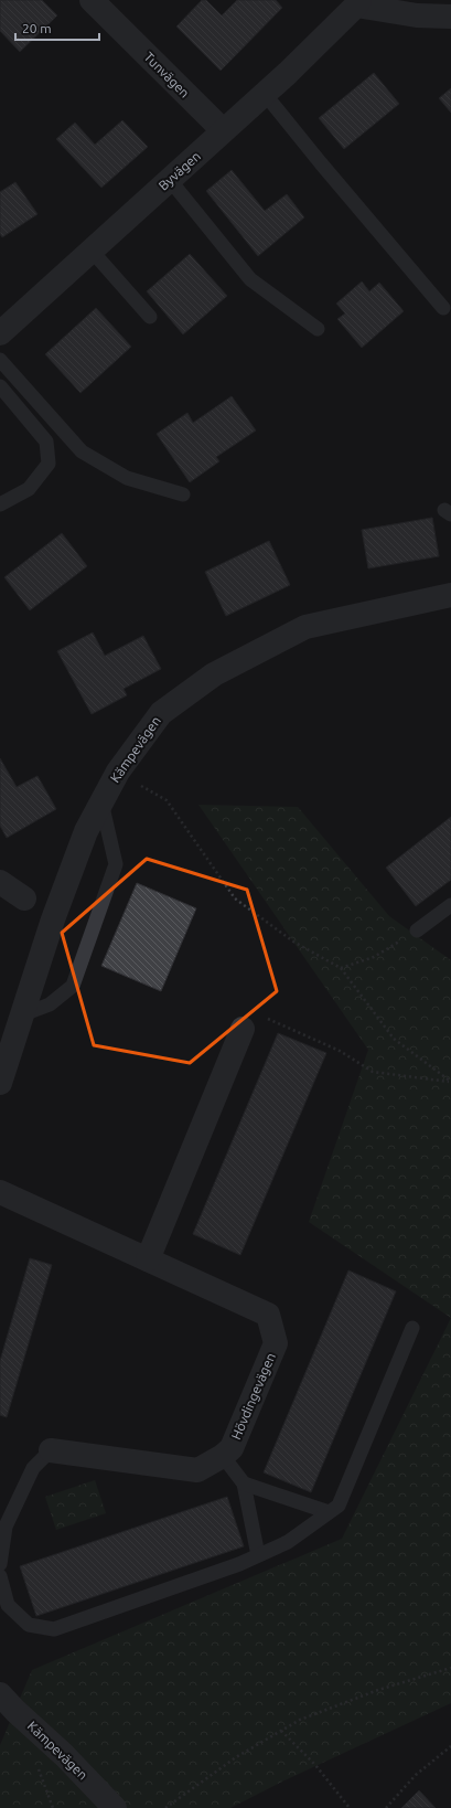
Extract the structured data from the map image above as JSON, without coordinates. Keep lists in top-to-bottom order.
{
  "streets": {
    "street": [
      "Tunvägen",
      "Byvägen",
      "Kämpevägen",
      "Hövdingevägen"
    ]
  },
  "crossings": [
    ["Tunvägen", "Byvägen"]
  ],
  "scale_bar": "20 m"
}
